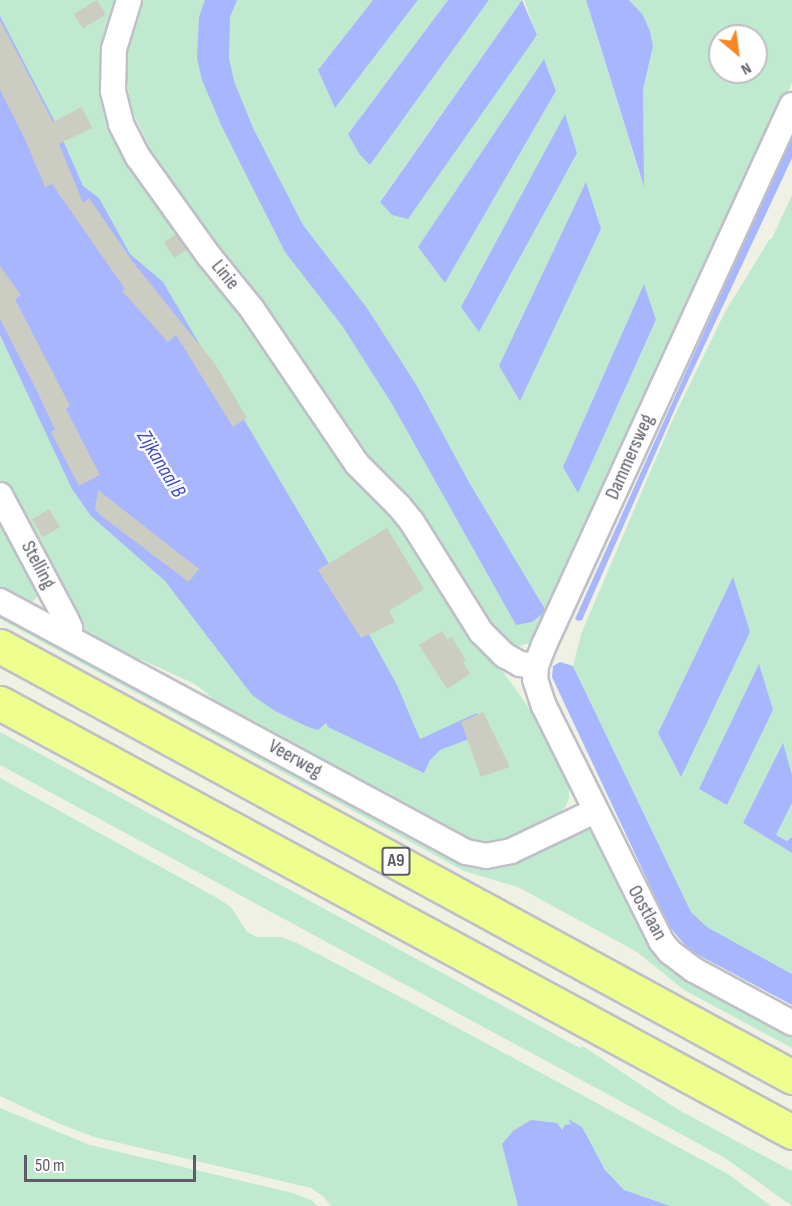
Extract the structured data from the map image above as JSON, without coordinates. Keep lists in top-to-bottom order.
{
  "streets": {
    "highway": ["A9"],
    "street": [
      "Linie",
      "Dammersweg",
      "Stelling",
      "Veerweg",
      "Oostlaan"
    ]
  },
  "crossings": [
    ["Linie", "Dammersweg"],
    ["Stelling", "Veerweg"],
    ["Veerweg", "Oostlaan"]
  ],
  "water": ["Zijkanaal B"],
  "scale_bar": "50 m",
  "north": "bottom right"
}
